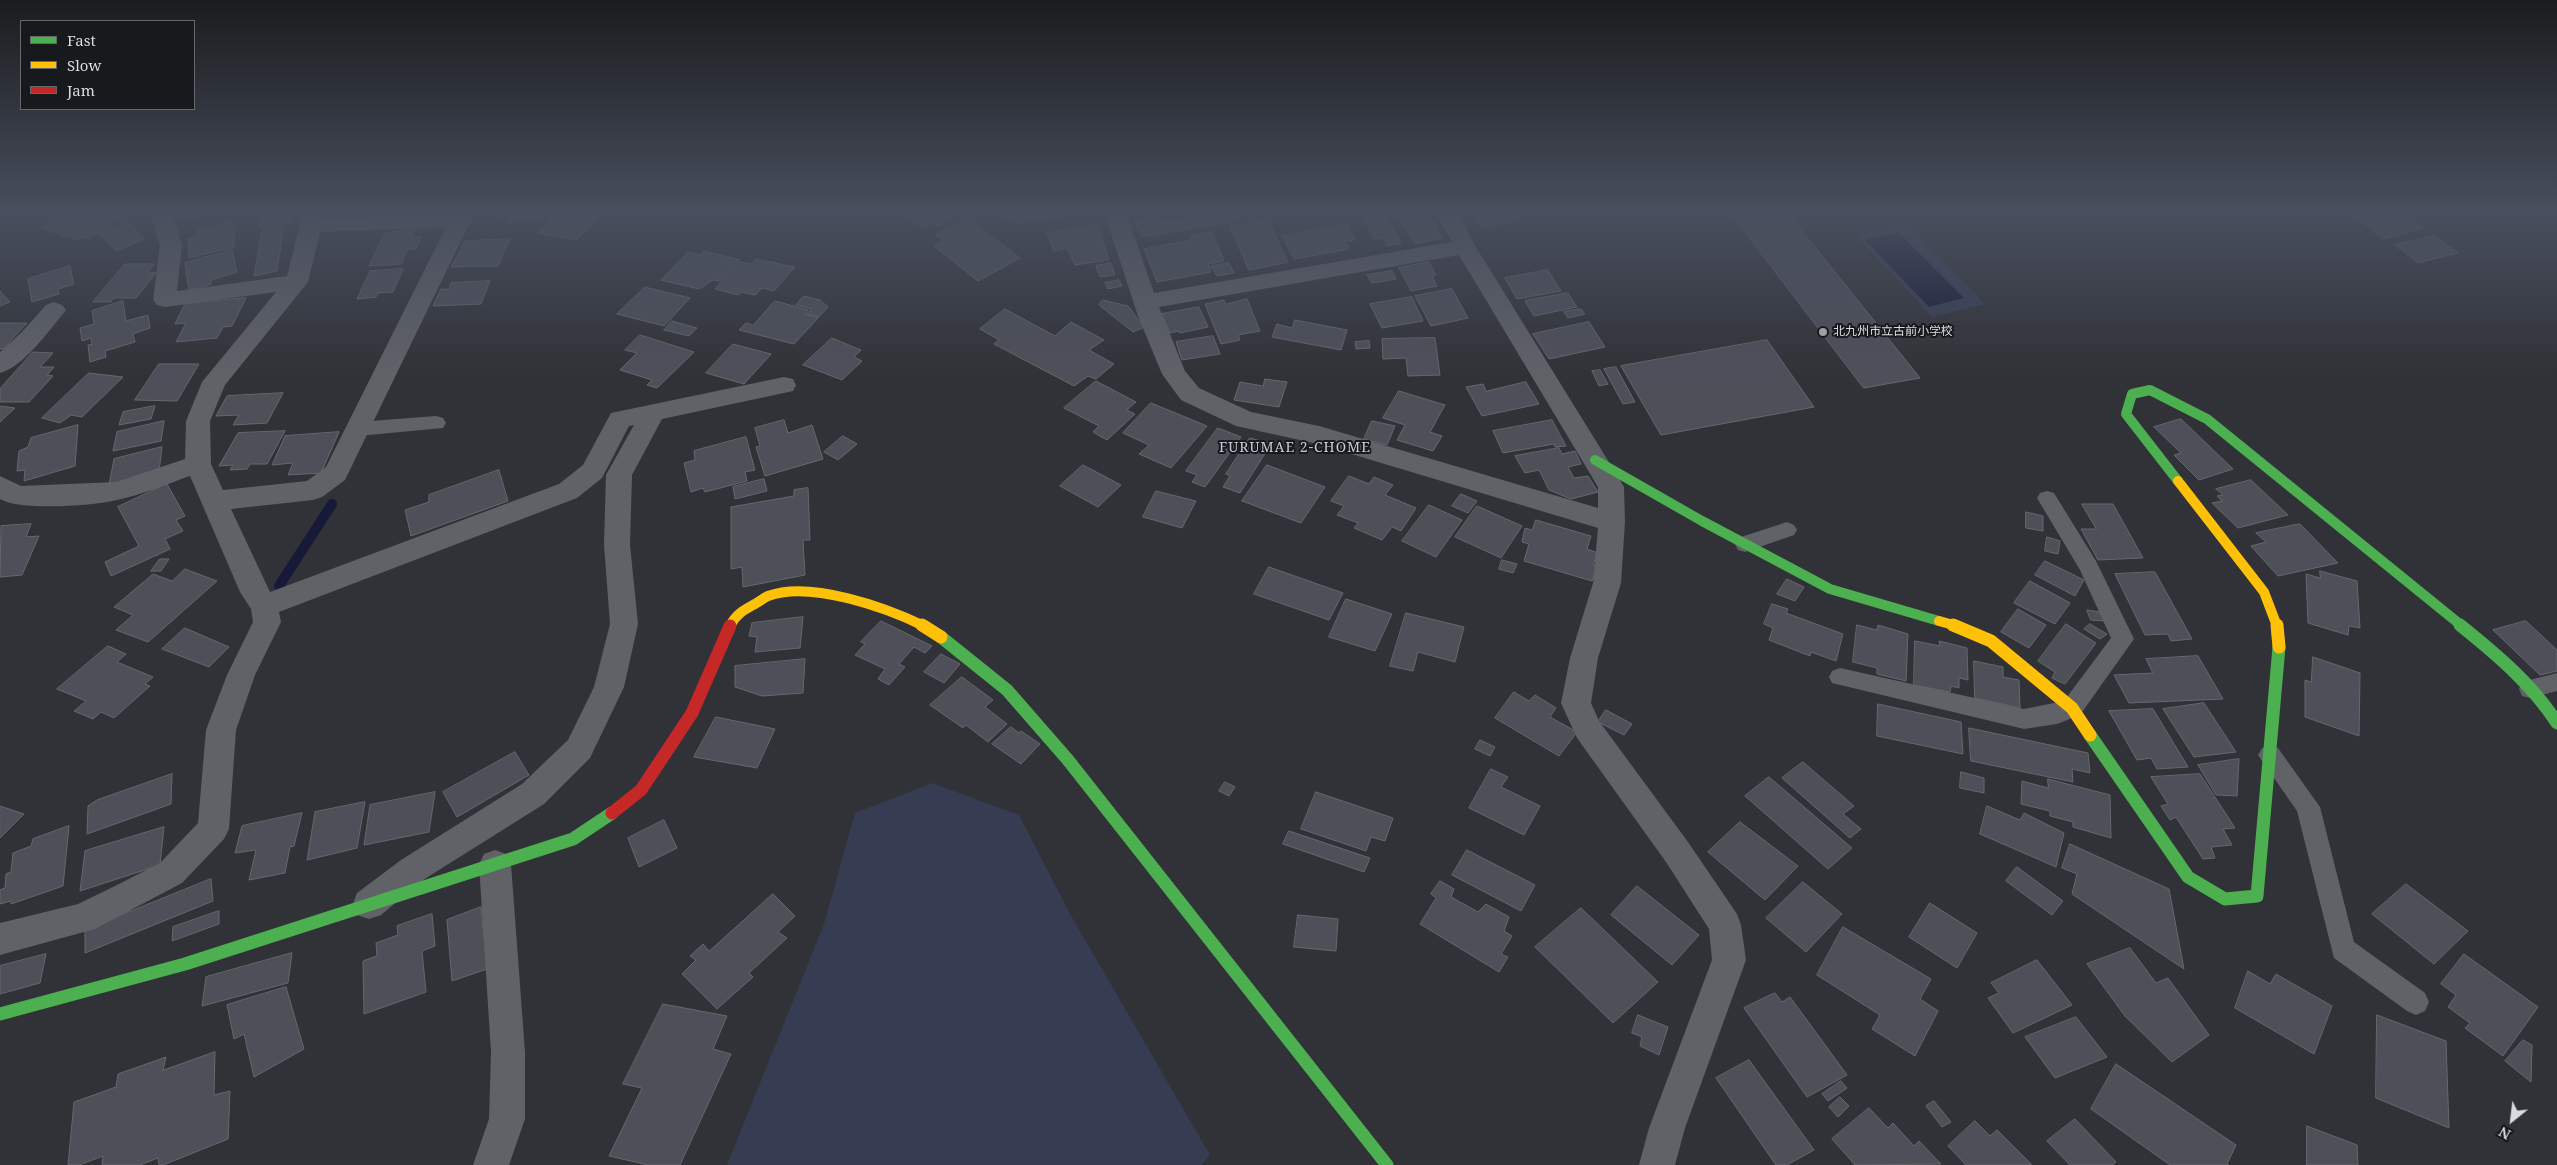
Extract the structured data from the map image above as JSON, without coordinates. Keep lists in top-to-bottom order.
{
  "districts": ["FURUMAE 2-CHOME"],
  "places": ["北九州市立古前小学校"],
  "legend": ["Fast", "Slow", "Jam"],
  "north": "bottom left"
}
